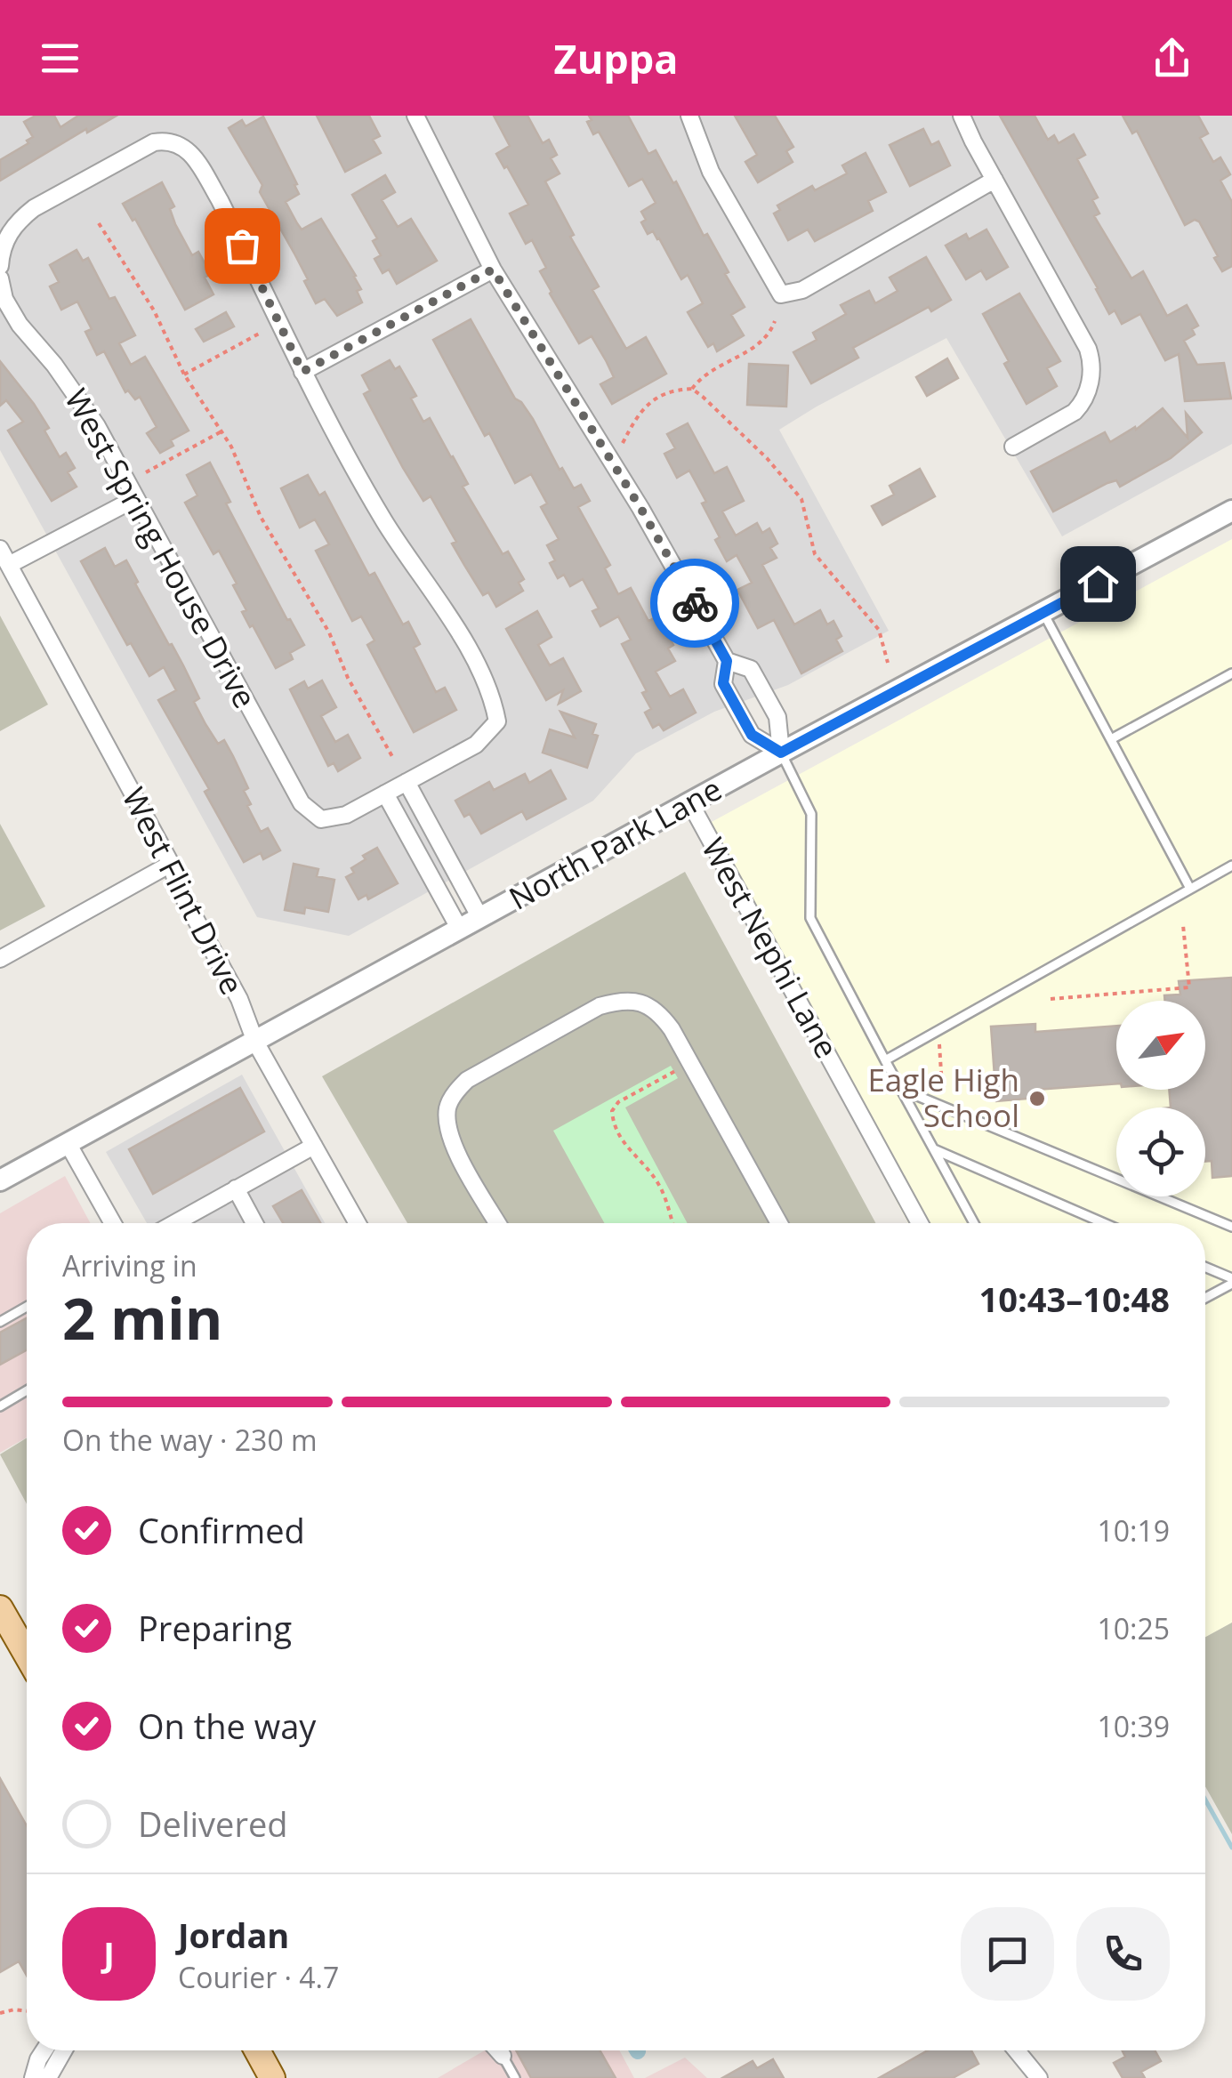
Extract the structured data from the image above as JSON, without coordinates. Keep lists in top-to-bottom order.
{
  "streets": {
    "street": [
      "West Spring House Drive",
      "North Park Lane",
      "West Flint Drive",
      "West Nephi Lane"
    ]
  },
  "crossings": [
    ["North Park Lane", "West Flint Drive"],
    ["North Park Lane", "West Nephi Lane"]
  ],
  "places": ["Eagle High School"],
  "north": "top right",
  "page": {
    "header": "Zuppa",
    "heading": ["2 min", "Arriving in", "10:43–10:48"],
    "panel": ["Jordan", "Courier · 4.7"],
    "bar": "On the way · 230 m",
    "list": [
      ["Confirmed", "10:19"],
      ["Preparing", "10:25"],
      ["On the way", "10:39"],
      "Delivered"
    ],
    "round": "J"
  }
}
